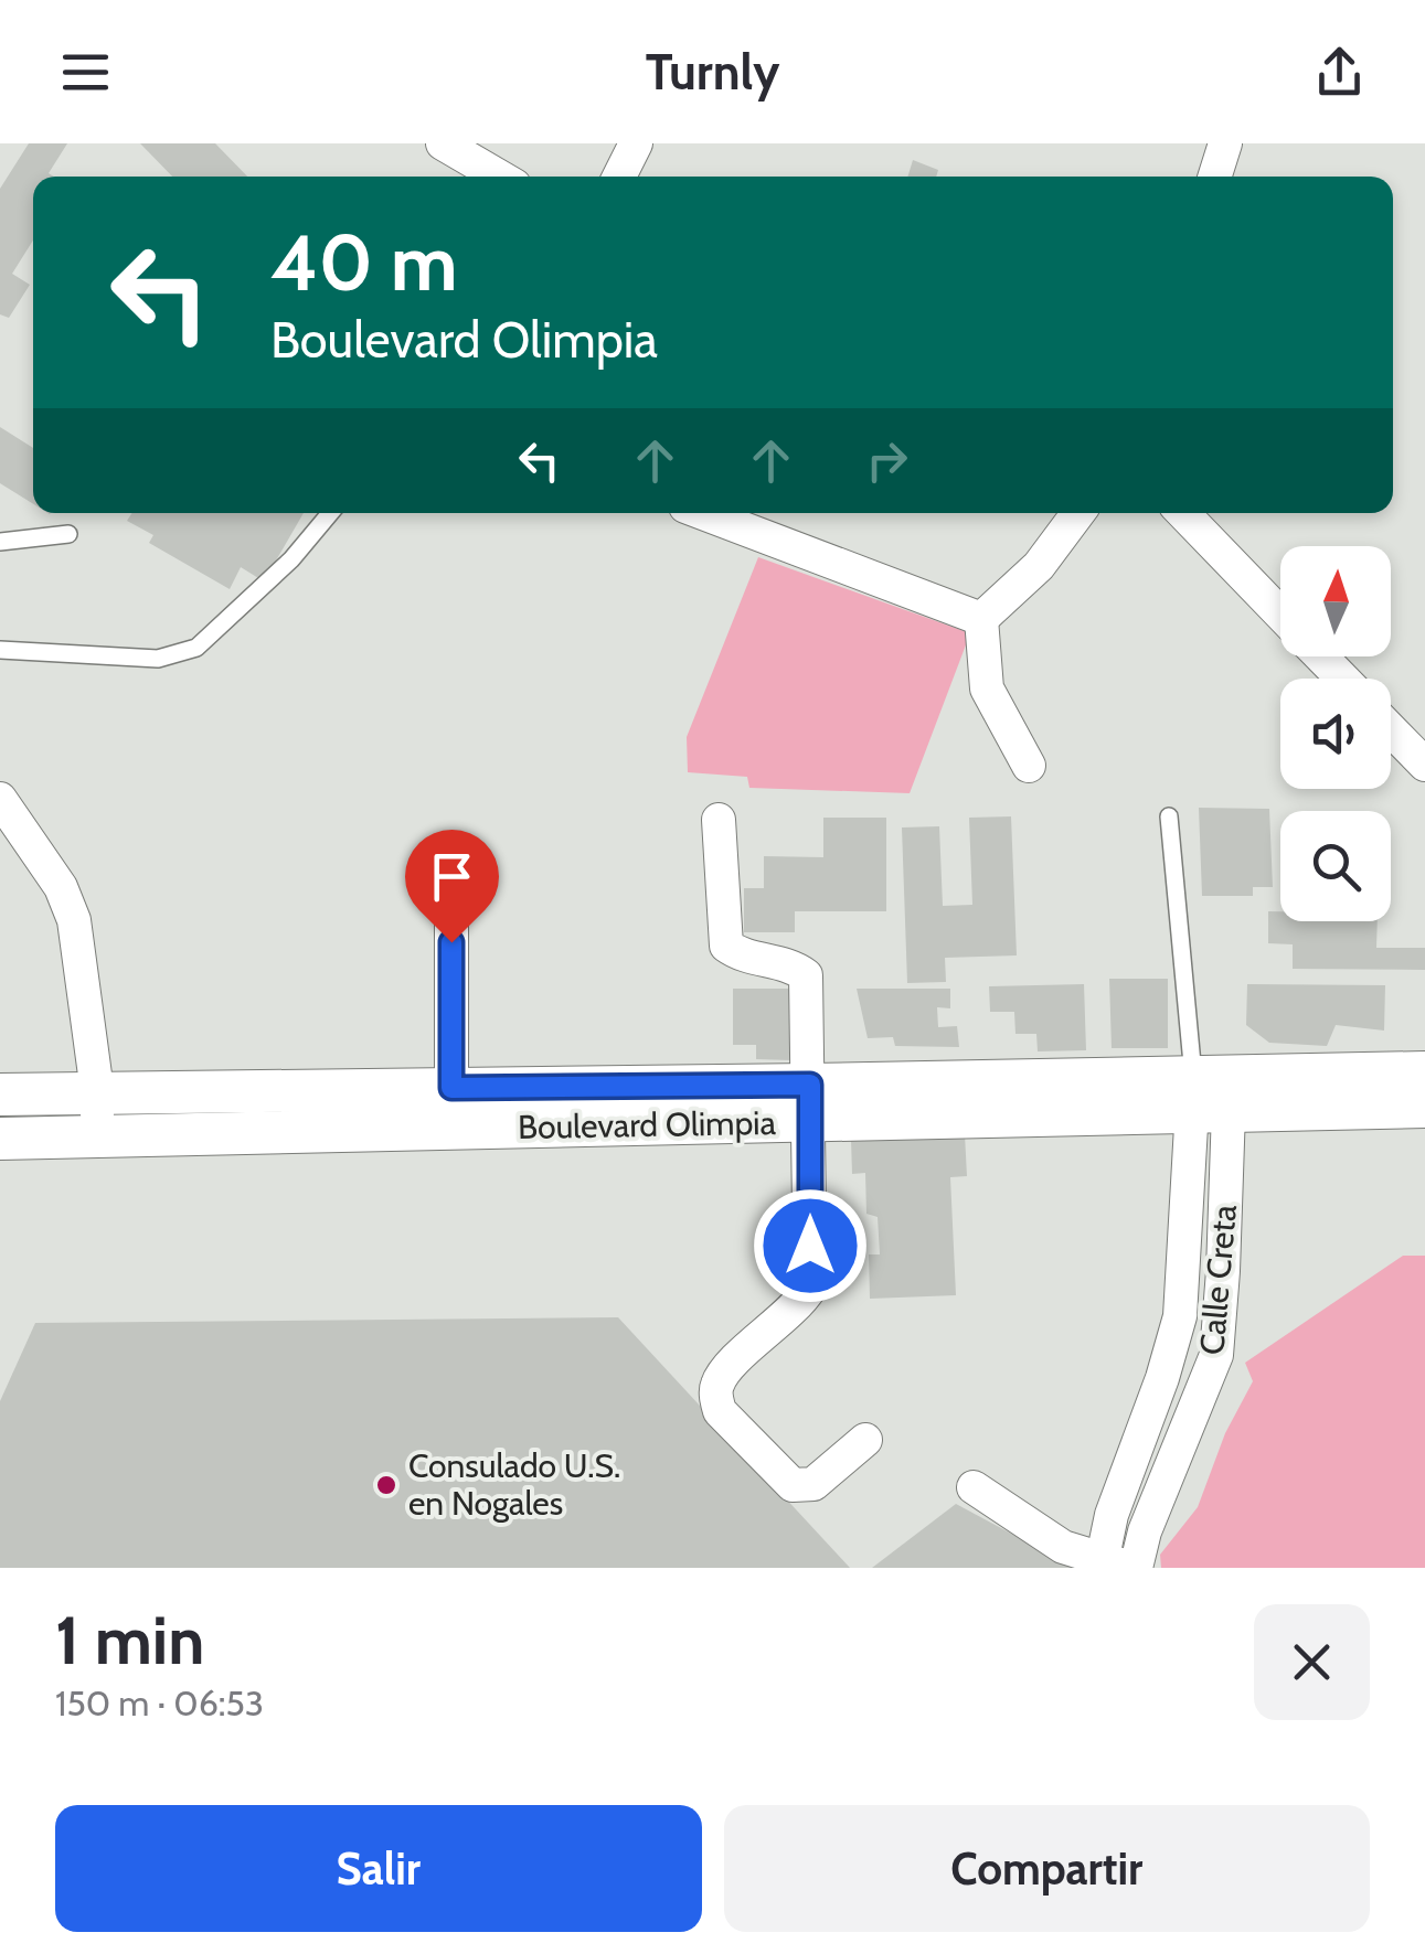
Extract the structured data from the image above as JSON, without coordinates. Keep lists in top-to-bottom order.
{
  "streets": {
    "street": ["Boulevard Olimpia", "Calle Creta"]
  },
  "crossings": [
    ["Boulevard Olimpia", "Calle Creta"]
  ],
  "places": ["Consulado U.S. en Nogales"],
  "north": "top",
  "page": {
    "header": "Turnly",
    "turn": ["40 m", "Boulevard Olimpia"],
    "heading": ["1 min", "150 m · 06:53"],
    "buttons": ["Salir", "Compartir"]
  }
}
